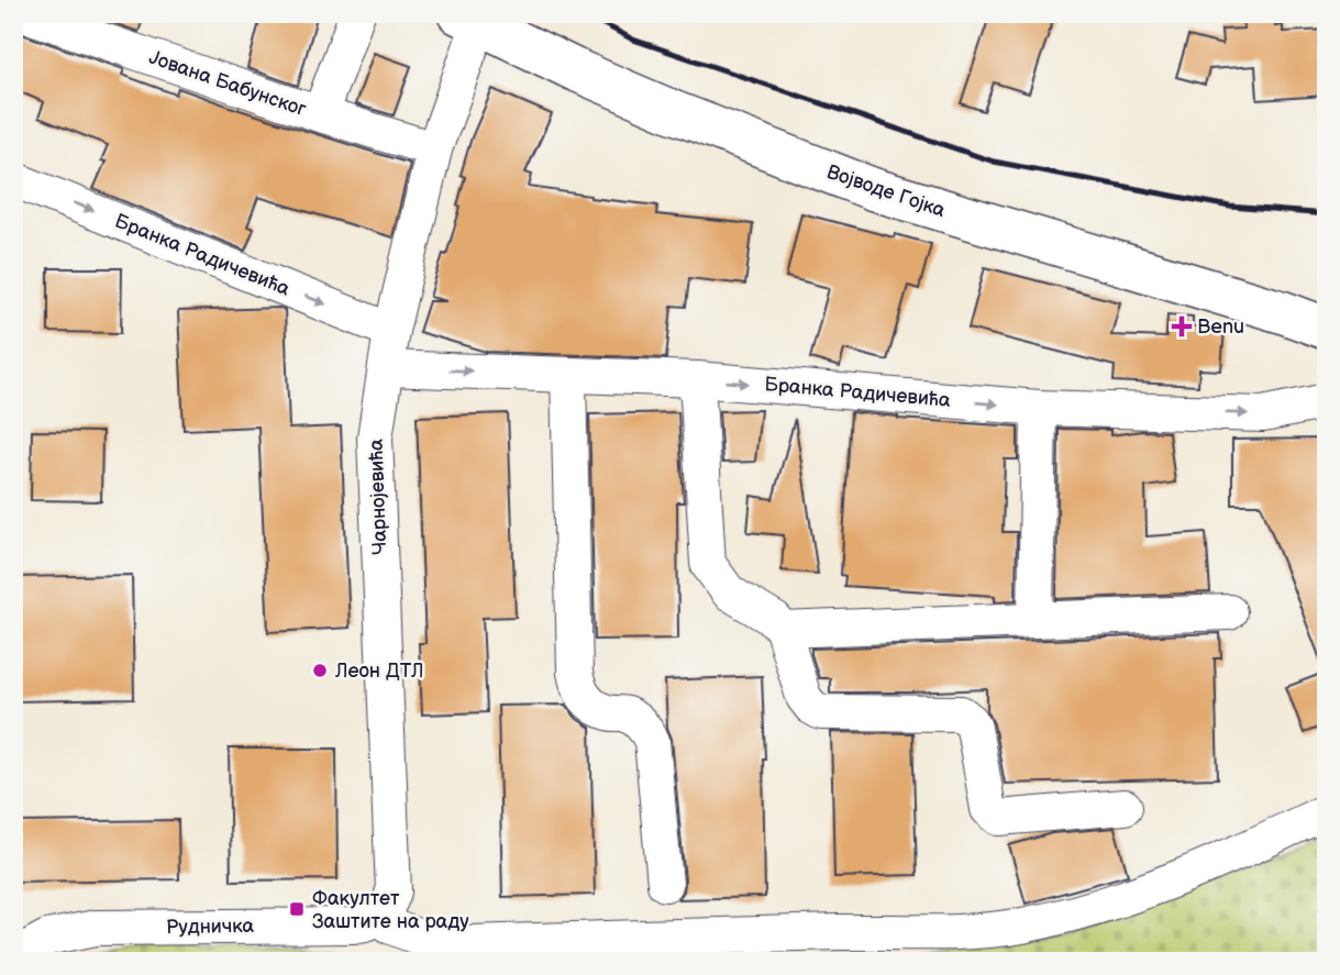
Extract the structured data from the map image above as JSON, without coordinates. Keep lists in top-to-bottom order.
{
  "streets": {
    "street": [
      "Јована Бабунског",
      "Војводе Гојка",
      "Бранка Радичевића",
      "Чарнојевића",
      "Рудничка"
    ]
  },
  "crossings": [
    ["Јована Бабунског", "Чарнојевића"],
    ["Војводе Гојка", "Чарнојевића"],
    ["Бранка Радичевића", "Чарнојевића"],
    ["Чарнојевића", "Рудничка"]
  ],
  "places": {
    "health": ["Benu"],
    "other": ["Леон ДТЛ"],
    "transit": ["Факултет Заштите на раду"]
  }
}
